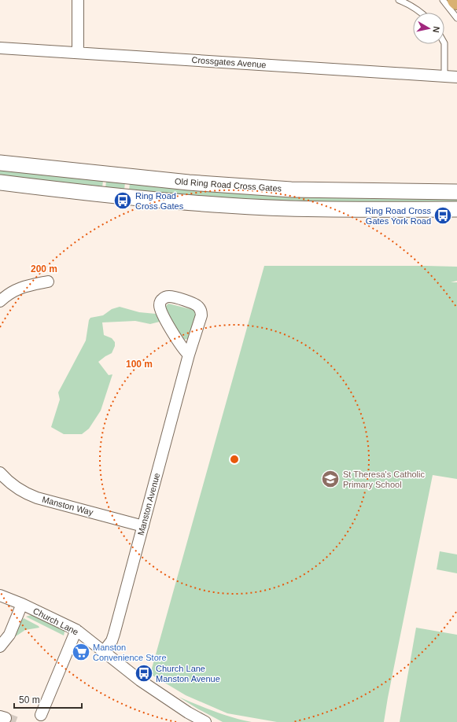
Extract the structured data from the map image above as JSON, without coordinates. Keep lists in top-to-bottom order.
{
  "streets": {
    "main road": ["Old Ring Road Cross Gates"],
    "street": [
      "Crossgates Avenue",
      "Manston Avenue",
      "Manston Way",
      "Church Lane"
    ]
  },
  "crossings": [
    ["Manston Avenue", "Manston Way"],
    ["Manston Avenue", "Church Lane"]
  ],
  "places": {
    "bus stop": ["Ring Road Cross Gates", "Ring Road Cross Gates York Road", "Church Lane Manston Avenue"],
    "school or university": ["St Theresa's Catholic Primary School"],
    "supermarket": ["Manston Convenience Store"]
  },
  "scale_bar": "50 m",
  "north": "right",
  "rings": ["200 m", "100 m"]
}
